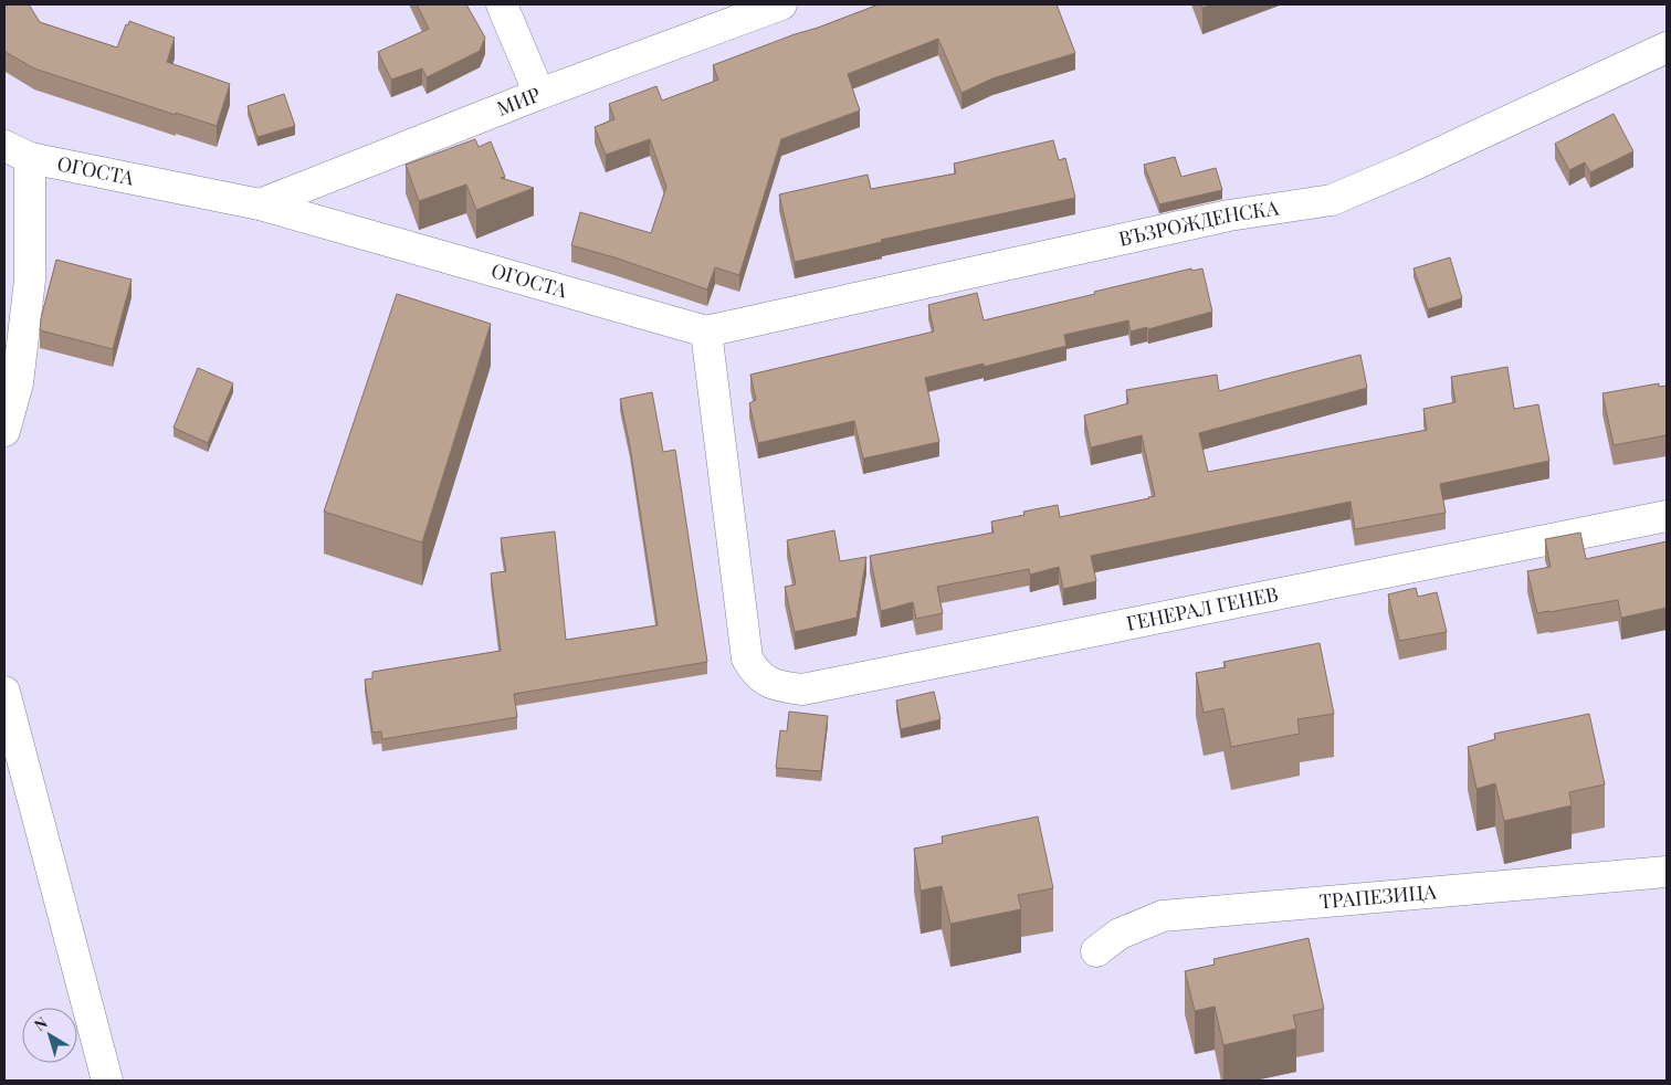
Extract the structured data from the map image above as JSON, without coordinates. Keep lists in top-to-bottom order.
{
  "streets": {
    "street": [
      "МИР",
      "ОГОСТА",
      "ВЪЗРОЖДЕНСКА",
      "ГЕНЕРАЛ ГЕНЕВ",
      "ТРАПЕЗИЦА"
    ]
  },
  "crossings": [
    ["МИР", "ОГОСТА"],
    ["ОГОСТА", "ВЪЗРОЖДЕНСКА"],
    ["ОГОСТА", "ГЕНЕРАЛ ГЕНЕВ"],
    ["ВЪЗРОЖДЕНСКА", "ГЕНЕРАЛ ГЕНЕВ"]
  ],
  "north": "top left"
}
